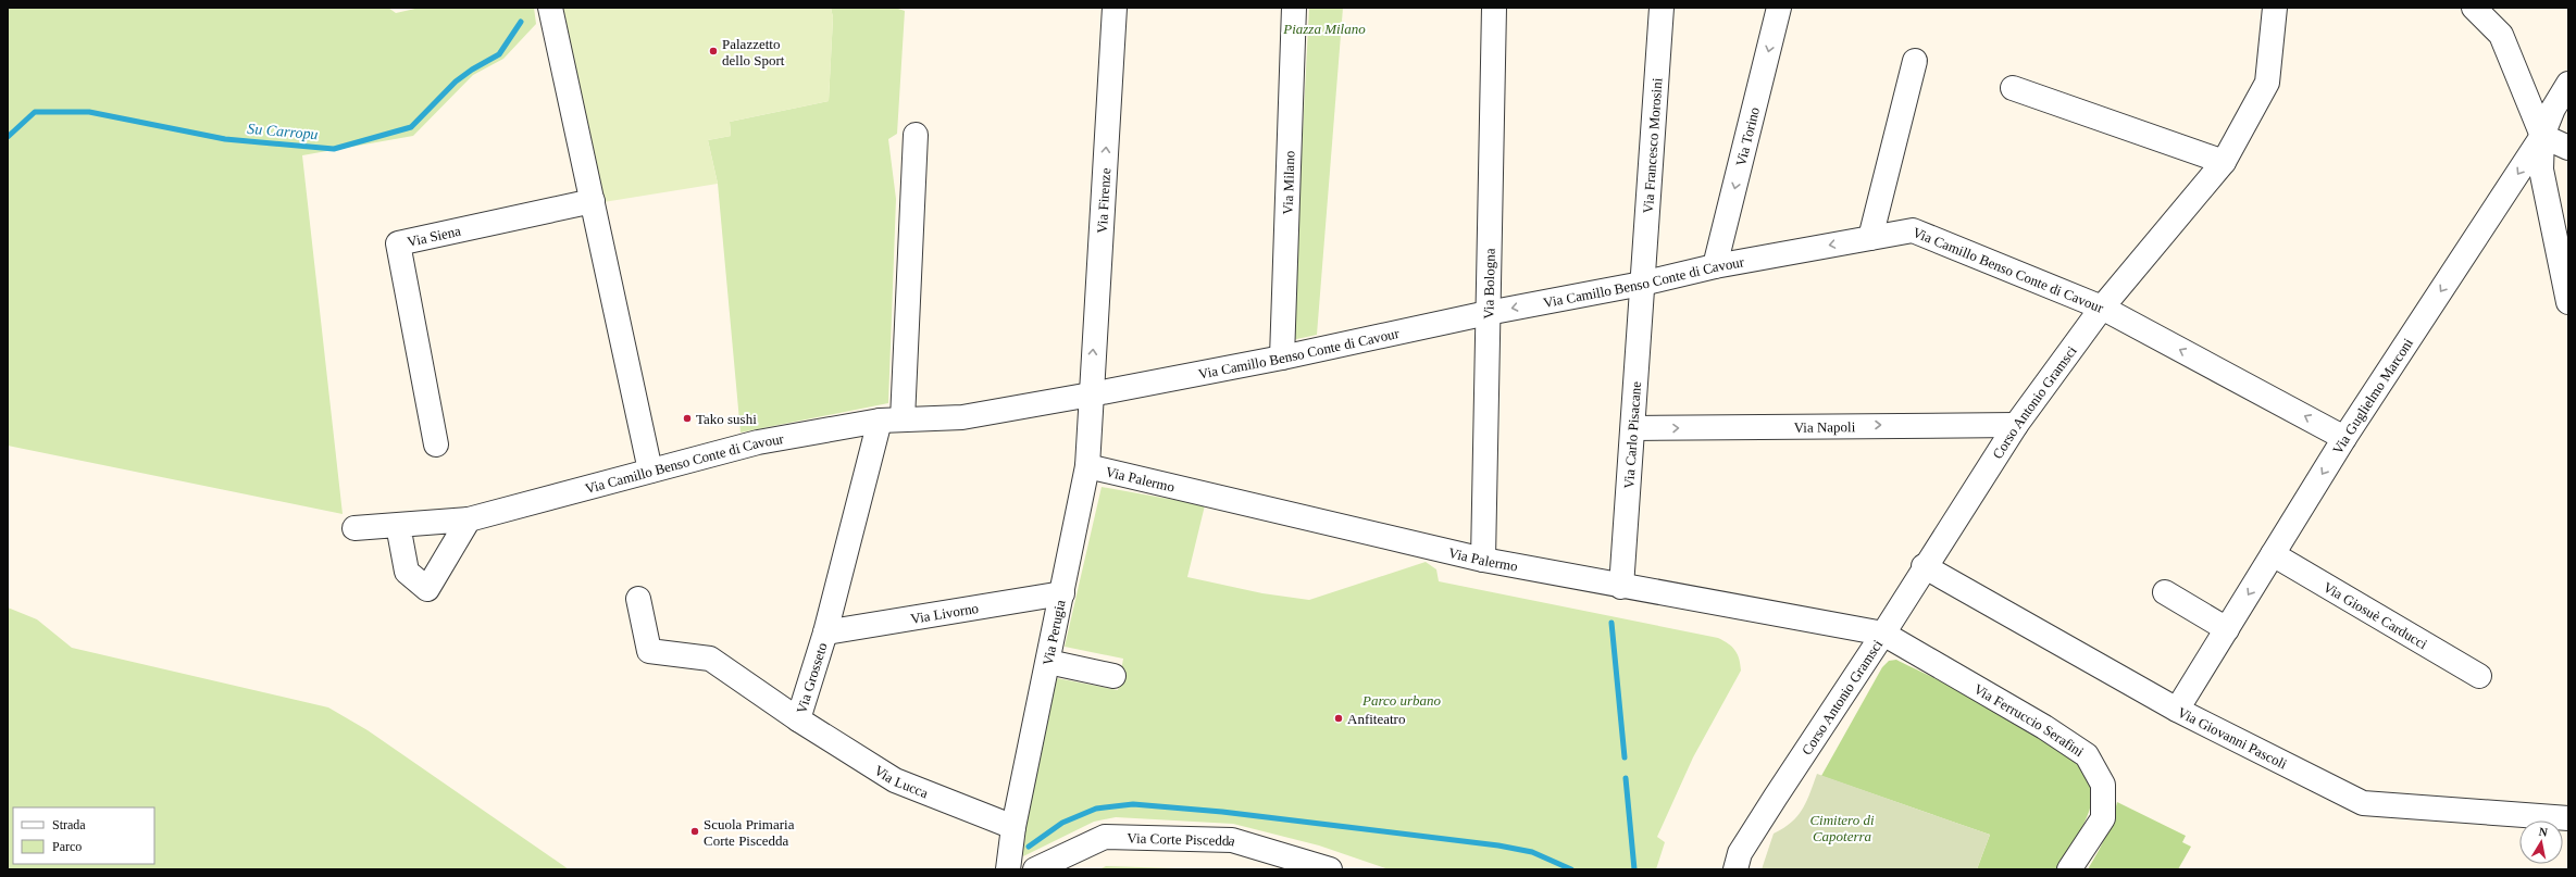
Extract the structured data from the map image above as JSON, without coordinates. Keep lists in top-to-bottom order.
{
  "streets": {
    "street": [
      "Via Torino",
      "Via Francesco Morosini",
      "Via Milano",
      "Via Firenze",
      "Via Siena",
      "Via Camillo Benso Conte di Cavour",
      "Via Bologna",
      "Via Guglielmo Marconi",
      "Corso Antonio Gramsci",
      "Via Napoli",
      "Via Carlo Pisacane",
      "Via Palermo",
      "Via Livorno",
      "Via Giosuè Carducci",
      "Via Perugia",
      "Via Grosseto",
      "Via Ferruccio Serafini",
      "Via Giovanni Pascoli",
      "Via Lucca",
      "Via Corte Piscedda"
    ]
  },
  "crossings": [
    ["Via Torino", "Via Camillo Benso Conte di Cavour"],
    ["Via Francesco Morosini", "Via Camillo Benso Conte di Cavour"],
    ["Via Francesco Morosini", "Via Carlo Pisacane"],
    ["Via Milano", "Via Camillo Benso Conte di Cavour"],
    ["Via Firenze", "Via Camillo Benso Conte di Cavour"],
    ["Via Firenze", "Via Perugia"],
    ["Via Camillo Benso Conte di Cavour", "Via Bologna"],
    ["Via Camillo Benso Conte di Cavour", "Via Guglielmo Marconi"],
    ["Via Camillo Benso Conte di Cavour", "Corso Antonio Gramsci"],
    ["Via Camillo Benso Conte di Cavour", "Via Carlo Pisacane"],
    ["Via Camillo Benso Conte di Cavour", "Via Perugia"],
    ["Via Camillo Benso Conte di Cavour", "Via Grosseto"],
    ["Via Bologna", "Via Palermo"],
    ["Via Guglielmo Marconi", "Via Giosuè Carducci"],
    ["Via Guglielmo Marconi", "Via Giovanni Pascoli"],
    ["Corso Antonio Gramsci", "Via Napoli"],
    ["Corso Antonio Gramsci", "Via Palermo"],
    ["Corso Antonio Gramsci", "Via Ferruccio Serafini"],
    ["Corso Antonio Gramsci", "Via Giovanni Pascoli"],
    ["Via Napoli", "Via Carlo Pisacane"],
    ["Via Carlo Pisacane", "Via Palermo"],
    ["Via Palermo", "Via Perugia"],
    ["Via Palermo", "Via Ferruccio Serafini"],
    ["Via Livorno", "Via Perugia"],
    ["Via Livorno", "Via Grosseto"],
    ["Via Perugia", "Via Lucca"],
    ["Via Grosseto", "Via Lucca"]
  ],
  "one_way": ["Via Guglielmo Marconi", "Via Napoli"],
  "water": ["Su Carropu"],
  "parks": ["Piazza Milano", "Parco urbano", "Cimitero di Capoterra"],
  "places": [
    "Palazzetto dello Sport",
    "Tako sushi",
    "Anfiteatro",
    "Scuola Primaria Corte Piscedda"
  ],
  "legend": ["Strada", "Parco"],
  "north": "top"
}
